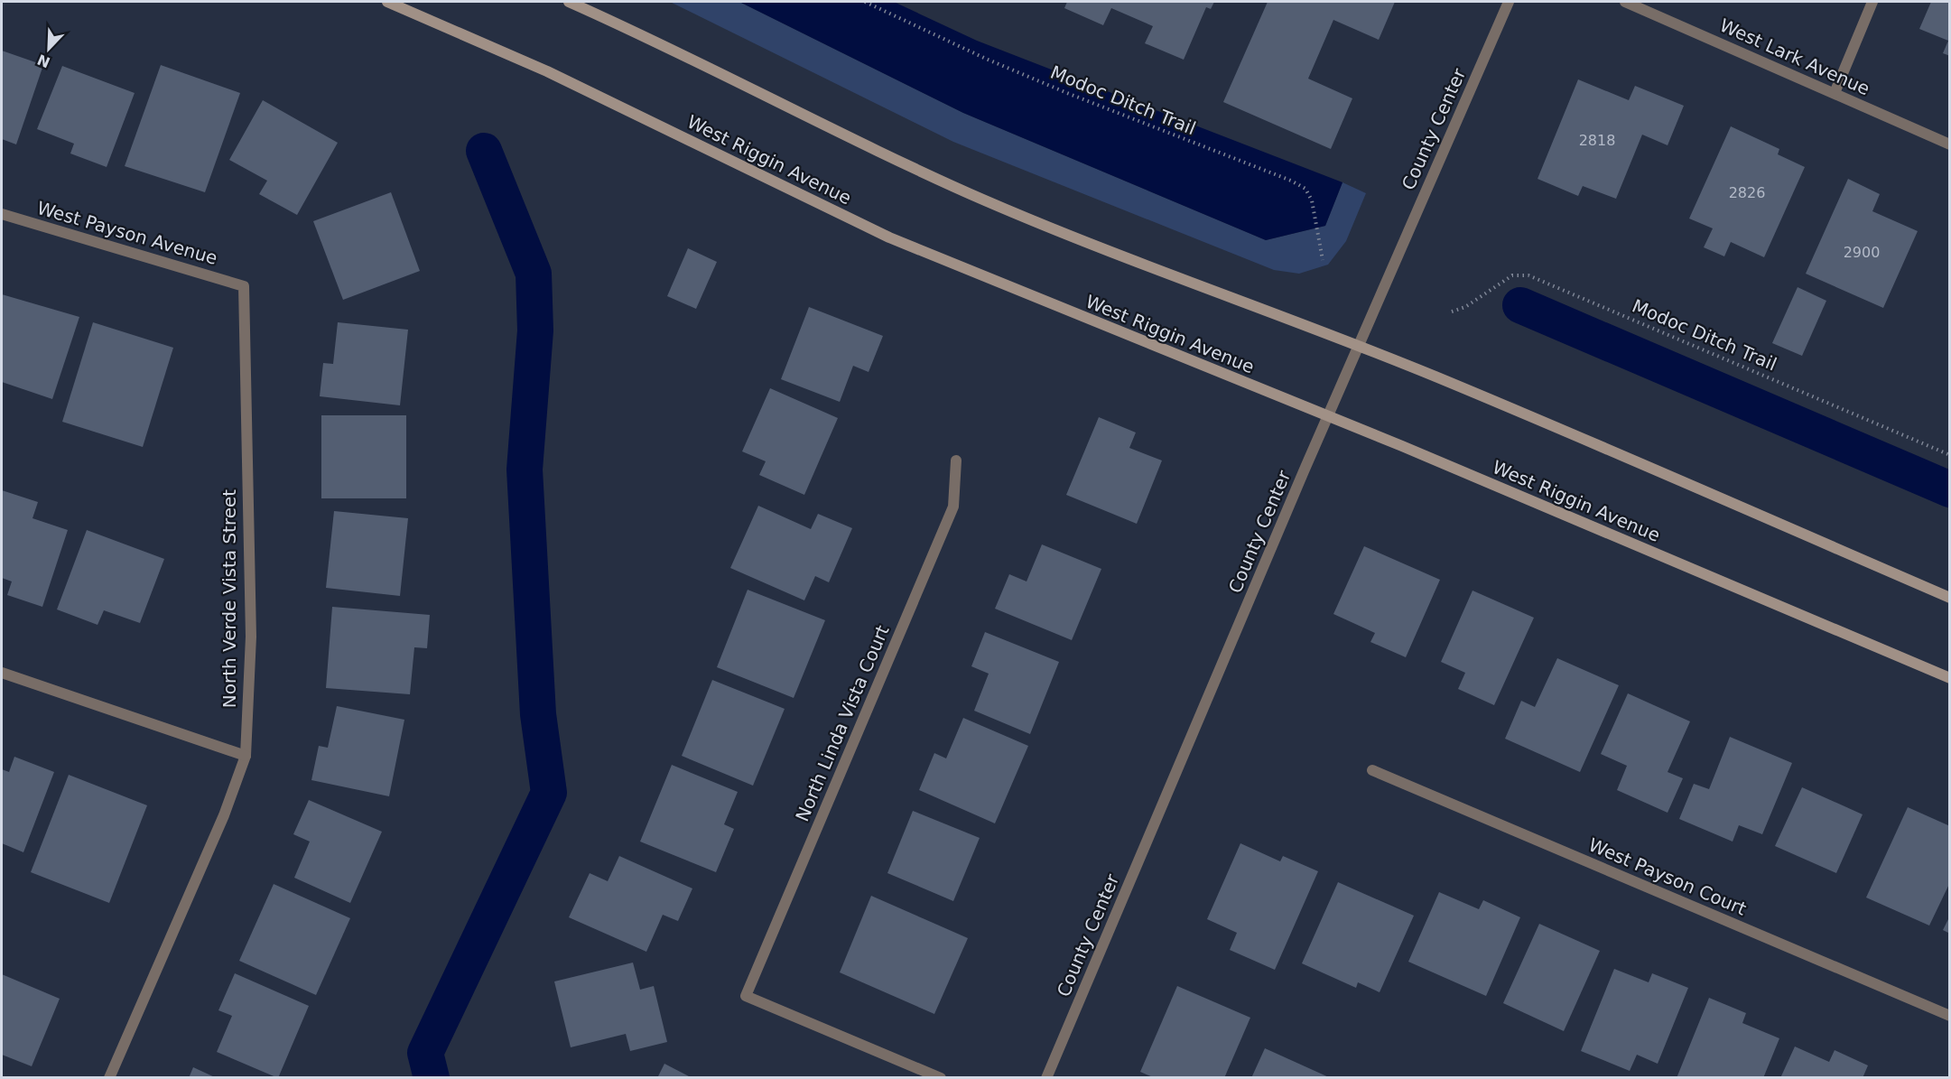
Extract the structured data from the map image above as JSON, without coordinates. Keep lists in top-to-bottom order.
{
  "streets": {
    "main road": ["West Riggin Avenue"],
    "street": [
      "West Lark Avenue",
      "County Center",
      "West Payson Avenue",
      "North Verde Vista Street",
      "North Linda Vista Court",
      "West Payson Court"
    ],
    "path": ["Modoc Ditch Trail"]
  },
  "crossings": [
    ["County Center", "West Riggin Avenue"],
    ["West Payson Avenue", "North Verde Vista Street"]
  ],
  "house_numbers": ["2818", "2826", "2900"],
  "north": "bottom left"
}
